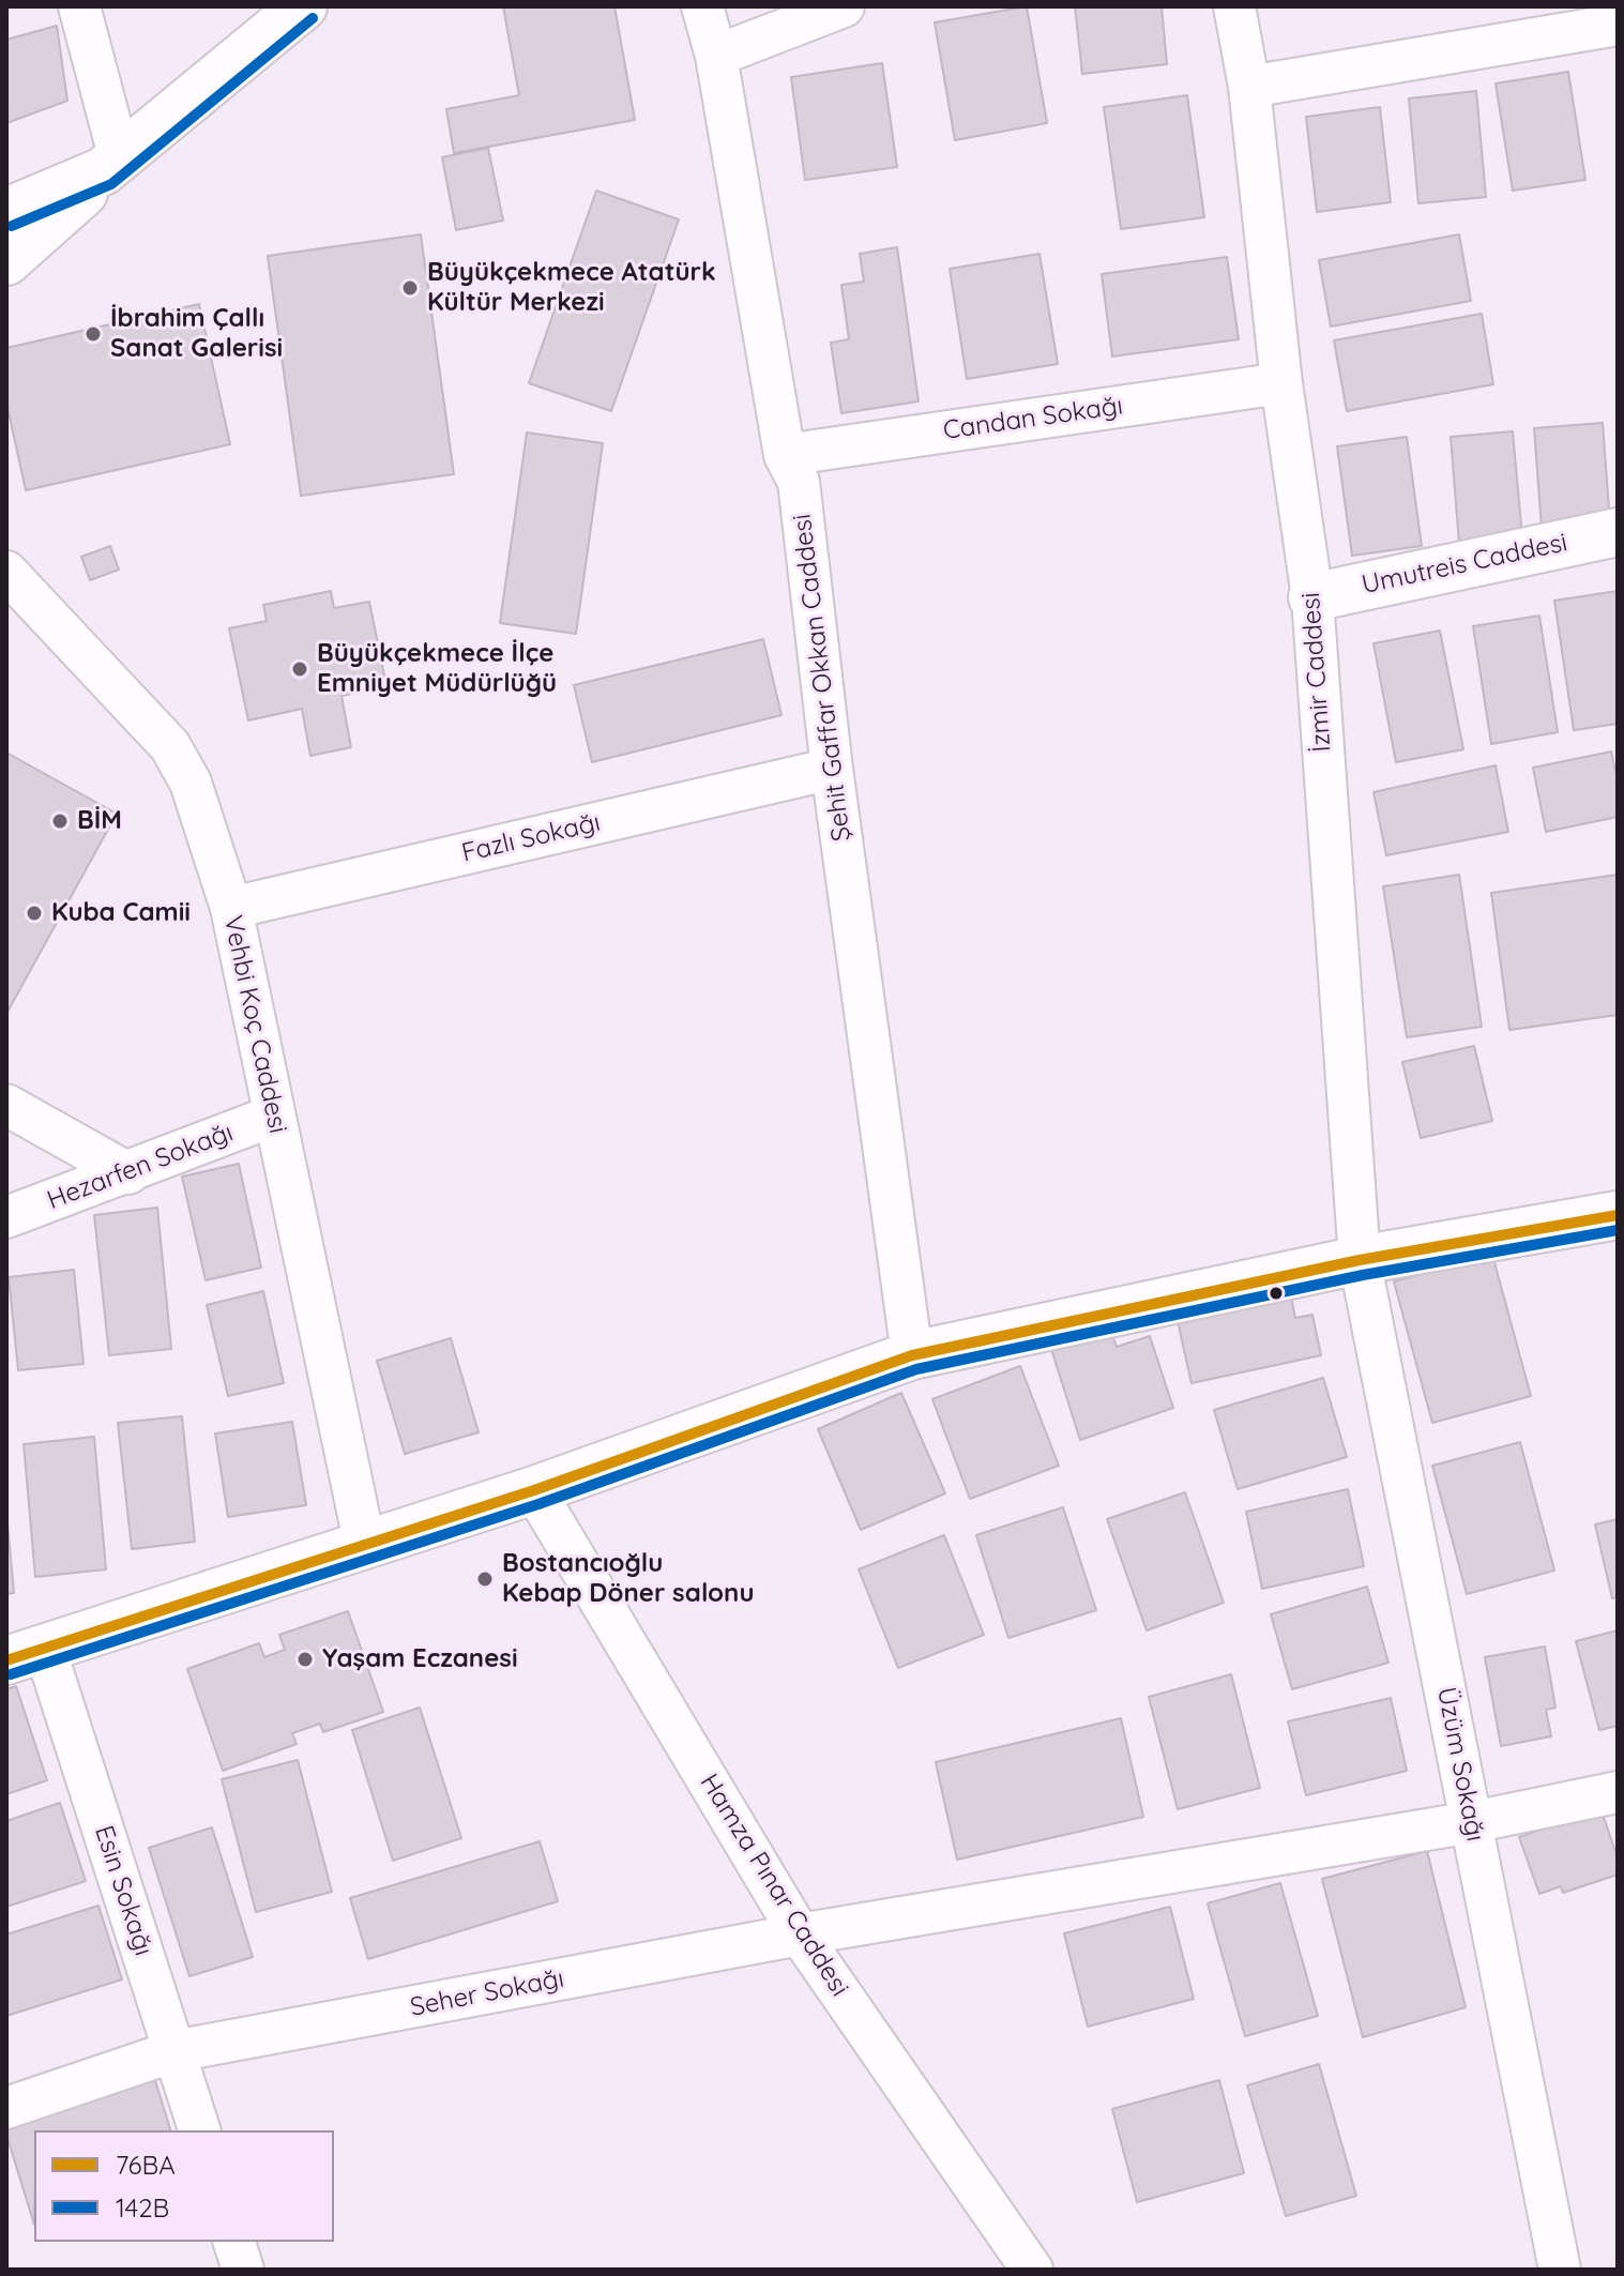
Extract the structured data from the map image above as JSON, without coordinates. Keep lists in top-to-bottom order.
{
  "streets": {
    "main road": ["Umutreis Caddesi"],
    "street": [
      "Candan Sokağı",
      "İzmir Caddesi",
      "Şehit Gaffar Okkan Caddesi",
      "Fazlı Sokağı",
      "Vehbi Koç Caddesi",
      "Hezarfen Sokağı",
      "Üzüm Sokağı",
      "Hamza Pınar Caddesi",
      "Esin Sokağı",
      "Seher Sokağı"
    ]
  },
  "crossings": [
    ["Candan Sokağı", "İzmir Caddesi"],
    ["Candan Sokağı", "Şehit Gaffar Okkan Caddesi"],
    ["Umutreis Caddesi", "İzmir Caddesi"],
    ["İzmir Caddesi", "Üzüm Sokağı"],
    ["Şehit Gaffar Okkan Caddesi", "Fazlı Sokağı"],
    ["Fazlı Sokağı", "Vehbi Koç Caddesi"],
    ["Vehbi Koç Caddesi", "Hezarfen Sokağı"],
    ["Üzüm Sokağı", "Seher Sokağı"],
    ["Hamza Pınar Caddesi", "Seher Sokağı"],
    ["Esin Sokağı", "Seher Sokağı"]
  ],
  "places": [
    "Büyükçekmece Atatürk Kültür Merkezi",
    "İbrahim Çallı Sanat Galerisi",
    "Büyükçekmece İlçe Emniyet Müdürlüğü",
    "BİM",
    "Kuba Camii",
    "Bostancıoğlu Kebap Döner salonu",
    "Yaşam Eczanesi"
  ],
  "lines": ["transit line 142B", "transit line 76BA"],
  "legend": ["76BA", "142B"]
}
